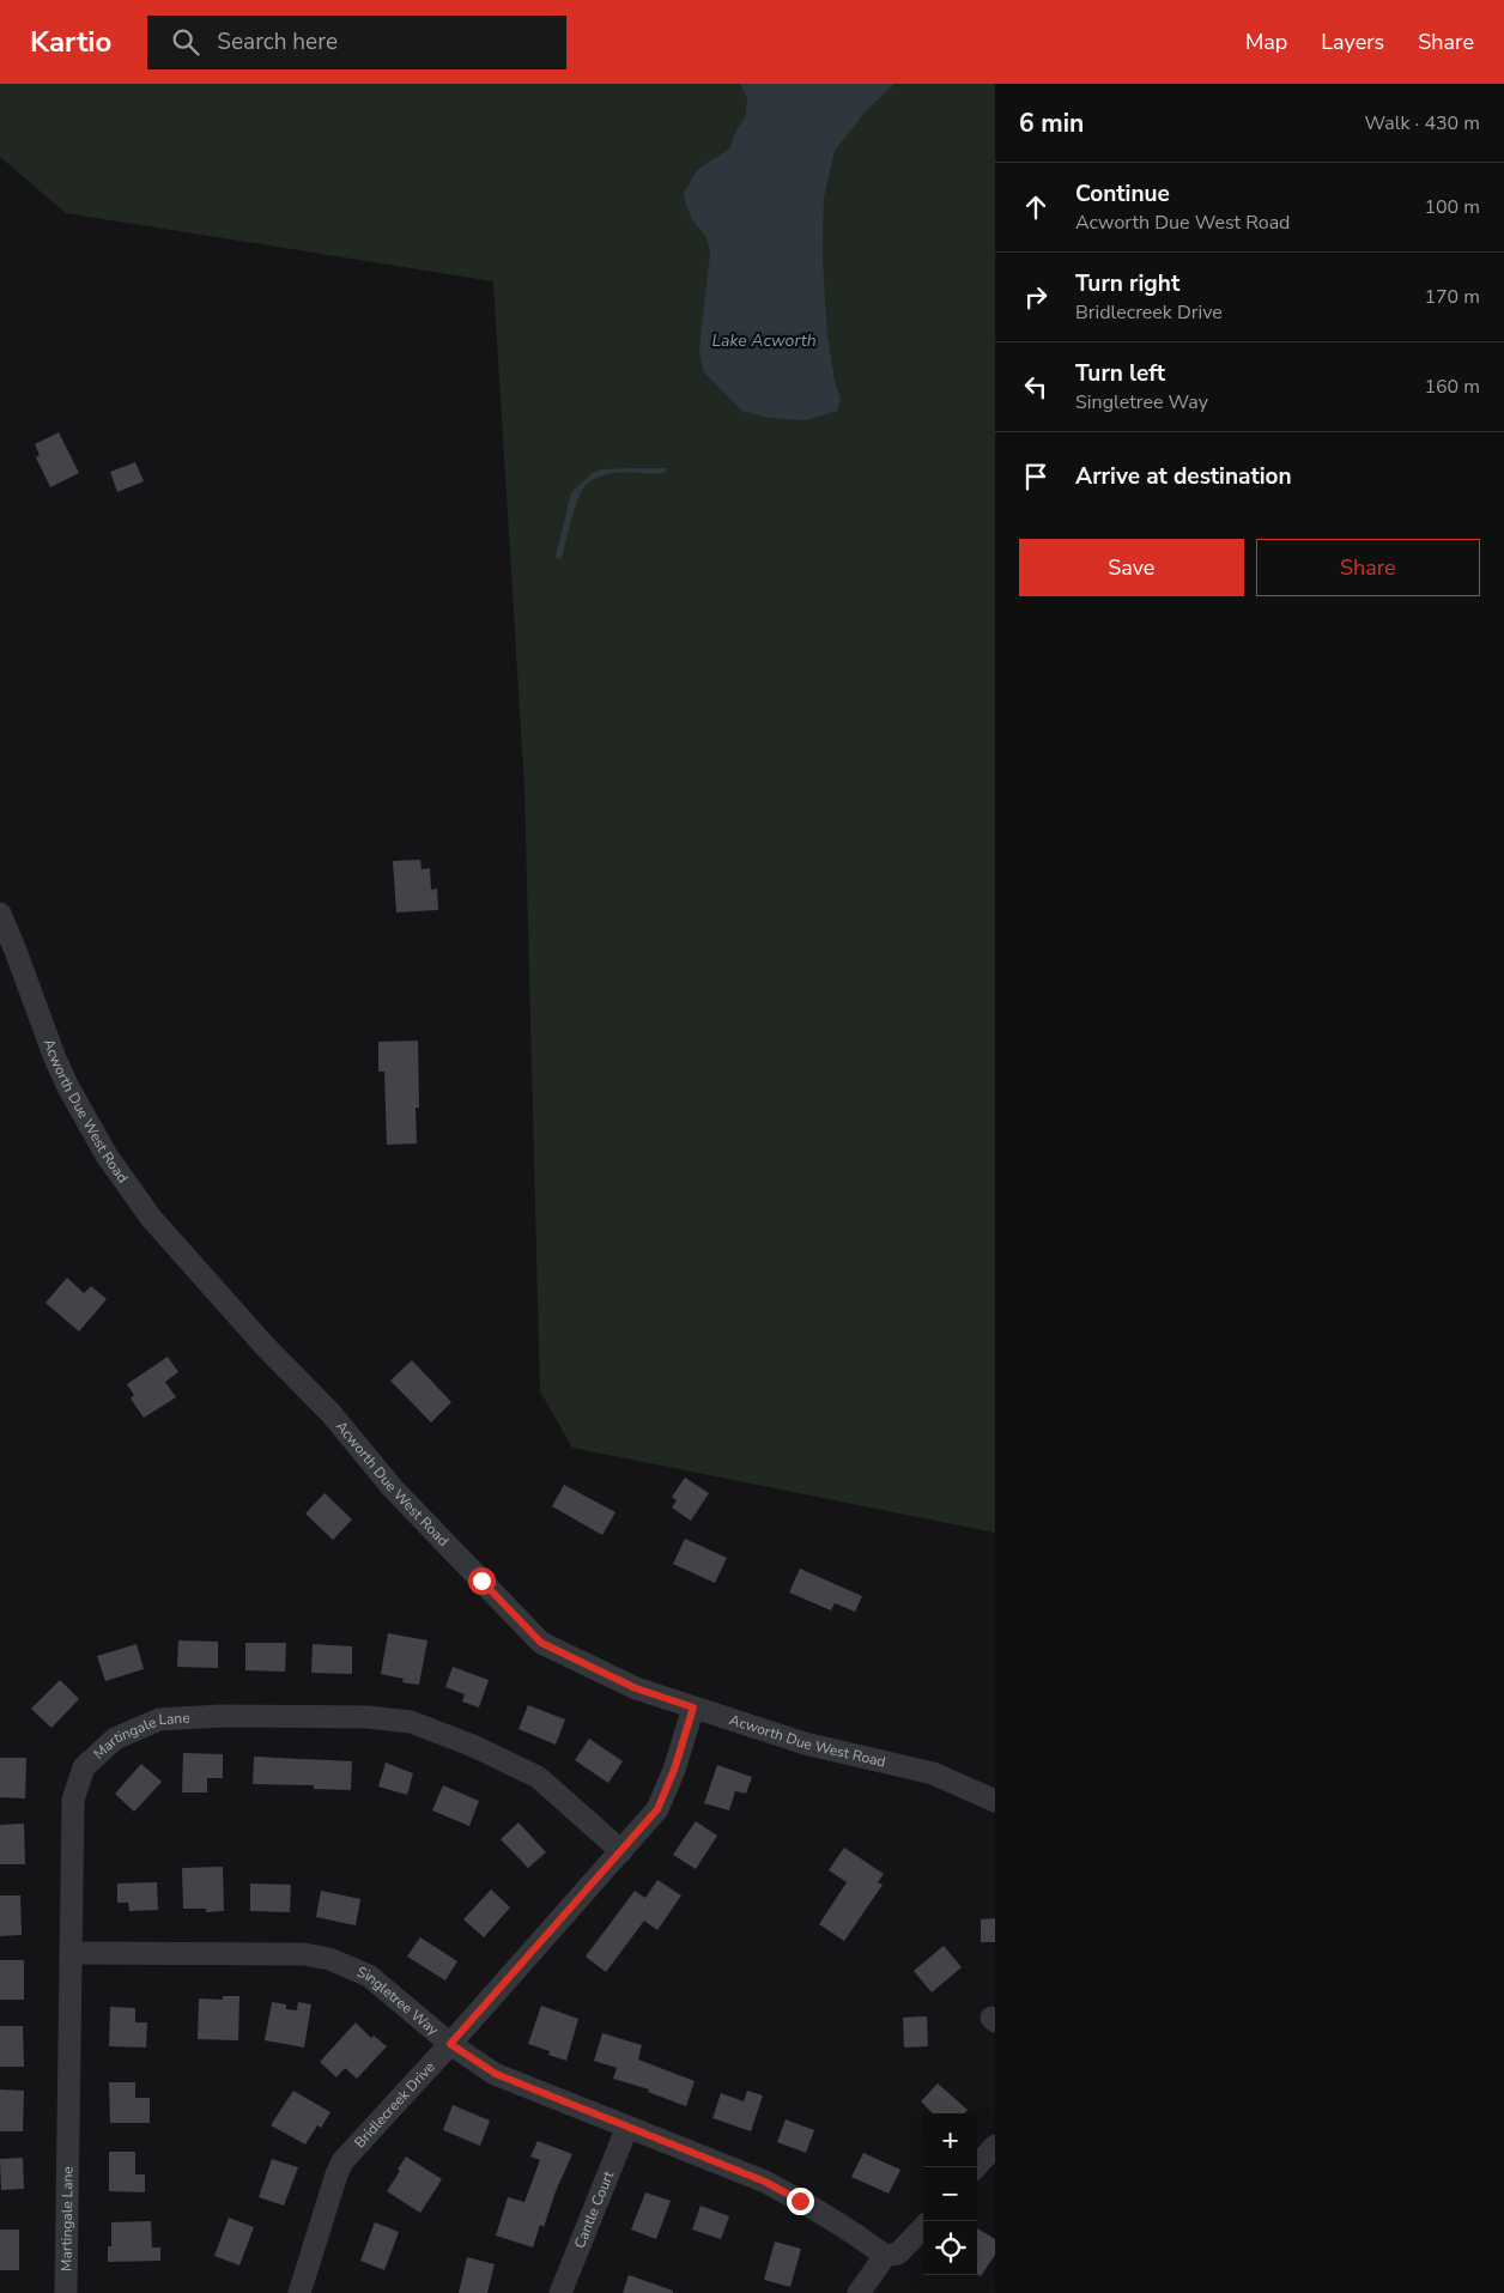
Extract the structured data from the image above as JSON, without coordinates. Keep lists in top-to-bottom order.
{
  "streets": {
    "street": [
      "Acworth Due West Road",
      "Martingale Lane",
      "Singletree Way",
      "Bridlecreek Drive",
      "Cantle Court"
    ]
  },
  "crossings": [
    ["Acworth Due West Road", "Bridlecreek Drive"],
    ["Martingale Lane", "Singletree Way"],
    ["Martingale Lane", "Bridlecreek Drive"],
    ["Singletree Way", "Bridlecreek Drive"],
    ["Singletree Way", "Cantle Court"]
  ],
  "water": ["Lake Acworth"],
  "page": {
    "header": "Kartio",
    "search": "Search here",
    "nav": ["Map", "Layers", "Share"],
    "heading": ["6 min", "Walk · 430 m"],
    "list": [
      ["Continue", "Acworth Due West Road", "100 m"],
      ["Turn right", "Bridlecreek Drive", "170 m"],
      ["Turn left", "Singletree Way", "160 m"],
      "Arrive at destination"
    ],
    "buttons": ["Save", "Share"],
    "map_buttons": ["+", "−"]
  }
}
